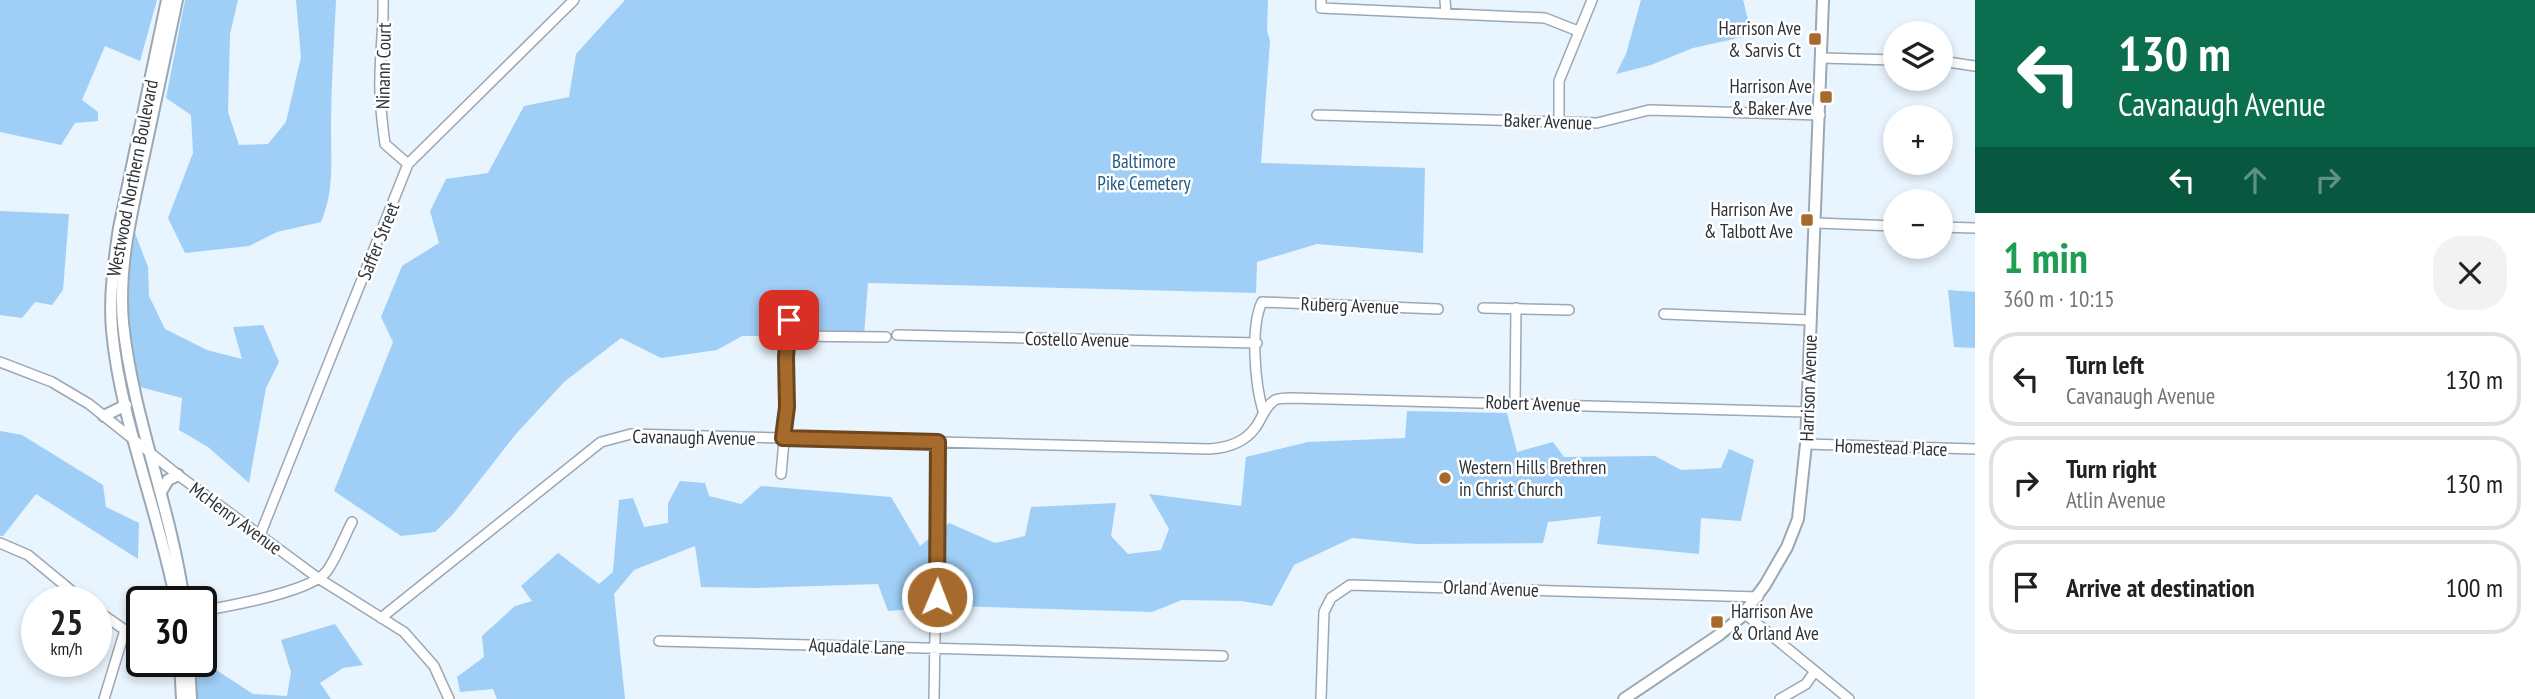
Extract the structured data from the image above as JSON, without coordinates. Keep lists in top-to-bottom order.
{
  "streets": {
    "main road": ["Westwood Northern Boulevard", "Harrison Avenue"],
    "street": [
      "Ninann Court",
      "Baker Avenue",
      "Saffer Street",
      "Ruberg Avenue",
      "Costello Avenue",
      "Robert Avenue",
      "Cavanaugh Avenue",
      "Homestead Place",
      "McHenry Avenue",
      "Orland Avenue",
      "Aquadale Lane"
    ]
  },
  "crossings": [
    ["Ninann Court", "Saffer Street"],
    ["Baker Avenue", "Harrison Avenue"],
    ["Westwood Northern Boulevard", "McHenry Avenue"],
    ["Saffer Street", "McHenry Avenue"],
    ["Ruberg Avenue", "Costello Avenue"],
    ["Harrison Avenue", "Robert Avenue"],
    ["Harrison Avenue", "Homestead Place"],
    ["Harrison Avenue", "Orland Avenue"],
    ["Robert Avenue", "Cavanaugh Avenue"],
    ["Cavanaugh Avenue", "McHenry Avenue"]
  ],
  "parks": ["Baltimore Pike Cemetery"],
  "places": {
    "transit": [
      "Harrison Ave & Sarvis Ct",
      "Harrison Ave & Baker Ave",
      "Harrison Ave & Talbott Ave",
      "Harrison Ave & Orland Ave"
    ],
    "other": ["Western Hills Brethren in Christ Church"]
  },
  "page": {
    "turn": ["130 m", "Cavanaugh Avenue"],
    "map_buttons": ["+", "−"],
    "heading": ["1 min", "360 m · 10:15"],
    "list": [
      {
        "name": "Turn left",
        "note": "Cavanaugh Avenue",
        "value": "130 m"
      },
      {
        "name": "Turn right",
        "note": "Atlin Avenue",
        "value": "130 m"
      },
      {
        "name": "Arrive at destination",
        "value": "100 m"
      }
    ],
    "speed": "25 km/h",
    "limit": "30"
  }
}
